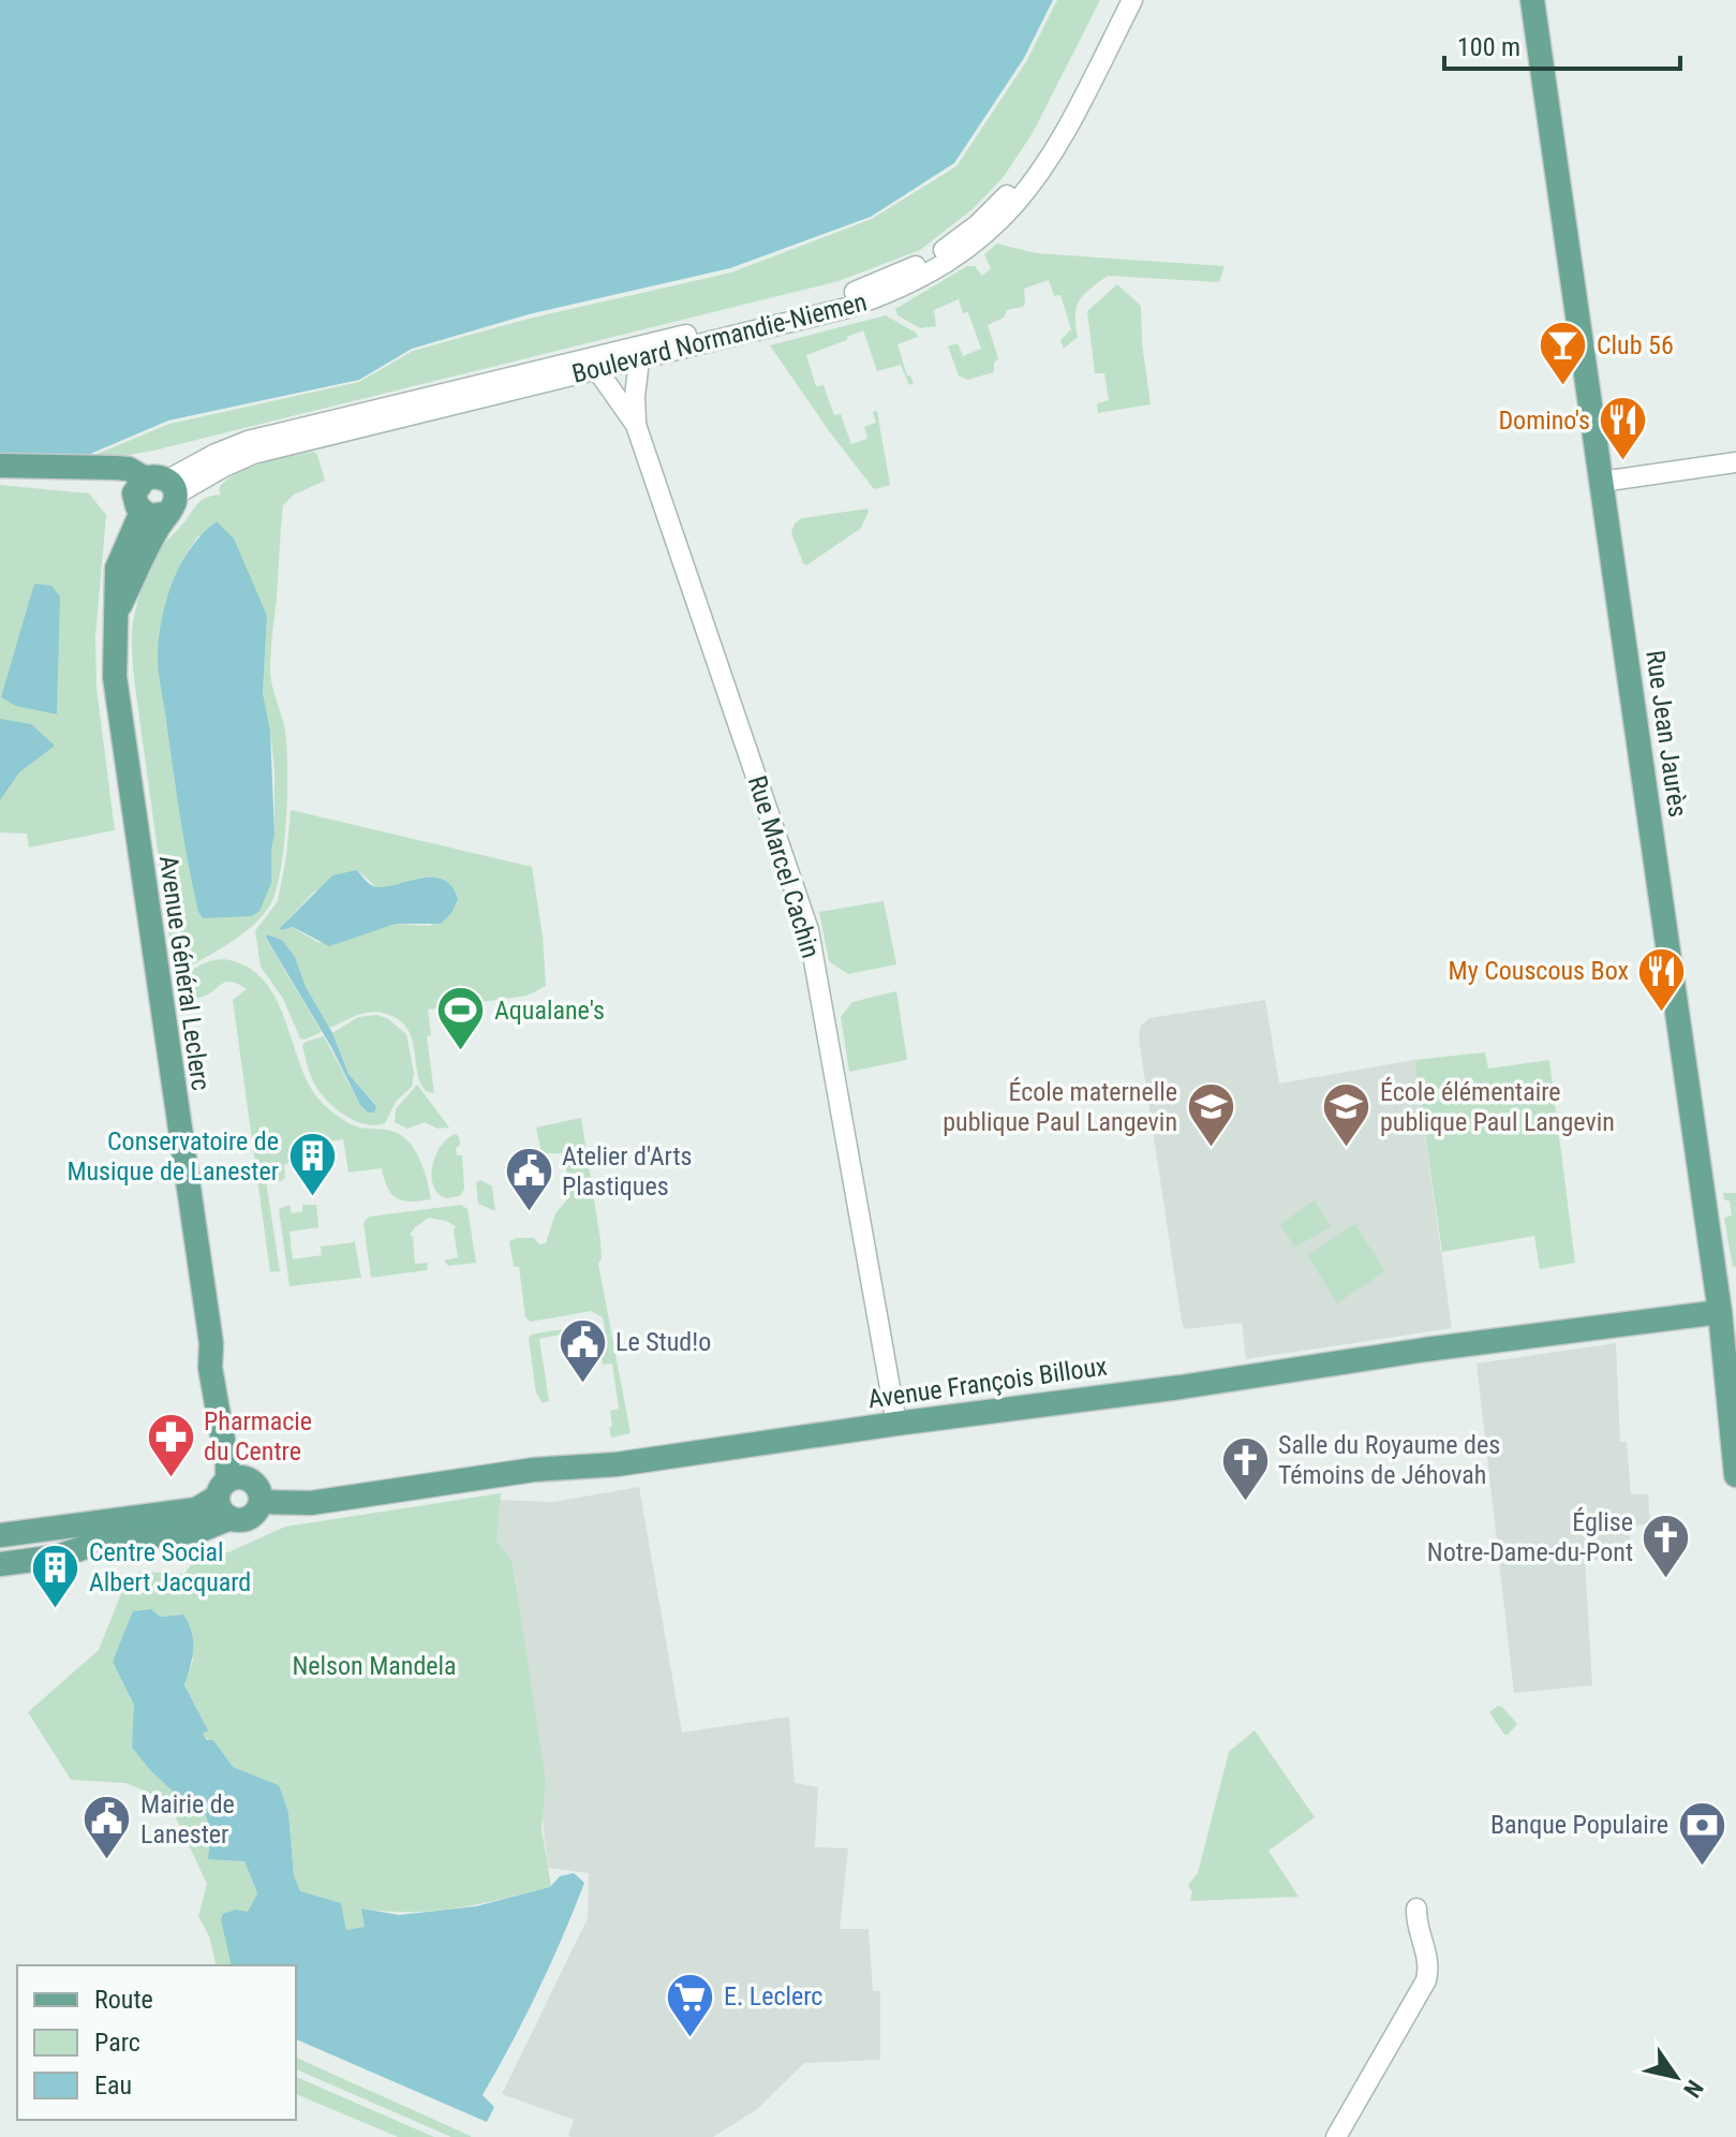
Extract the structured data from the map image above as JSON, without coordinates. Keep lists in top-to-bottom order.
{
  "streets": {
    "main road": ["Rue Jean Jaurès", "Avenue Général Leclerc", "Avenue François Billoux"],
    "street": ["Boulevard Normandie-Niemen", "Rue Marcel Cachin"]
  },
  "crossings": [
    ["Boulevard Normandie-Niemen", "Rue Marcel Cachin"],
    ["Boulevard Normandie-Niemen", "Avenue Général Leclerc"],
    ["Rue Jean Jaurès", "Avenue François Billoux"],
    ["Rue Marcel Cachin", "Avenue François Billoux"],
    ["Avenue Général Leclerc", "Avenue François Billoux"]
  ],
  "parks": ["Nelson Mandela"],
  "places": {
    "bar": ["Club 56"],
    "restaurant": ["Domino's", "My Couscous Box"],
    "sports": ["Aqualane's"],
    "school or university": ["École maternelle publique Paul Langevin", "École élémentaire publique Paul Langevin"],
    "building": ["Conservatoire de Musique de Lanester", "Centre Social Albert Jacquard"],
    "public building": ["Atelier d'Arts Plastiques", "Le Stud!o", "Mairie de Lanester"],
    "pharmacy": ["Pharmacie du Centre"],
    "church": ["Salle du Royaume des Témoins de Jéhovah", "Église Notre-Dame-du-Pont"],
    "bank": ["Banque Populaire"],
    "supermarket": ["E. Leclerc"]
  },
  "legend": ["Route", "Parc", "Eau"],
  "scale_bar": "100 m",
  "north": "bottom right"
}
